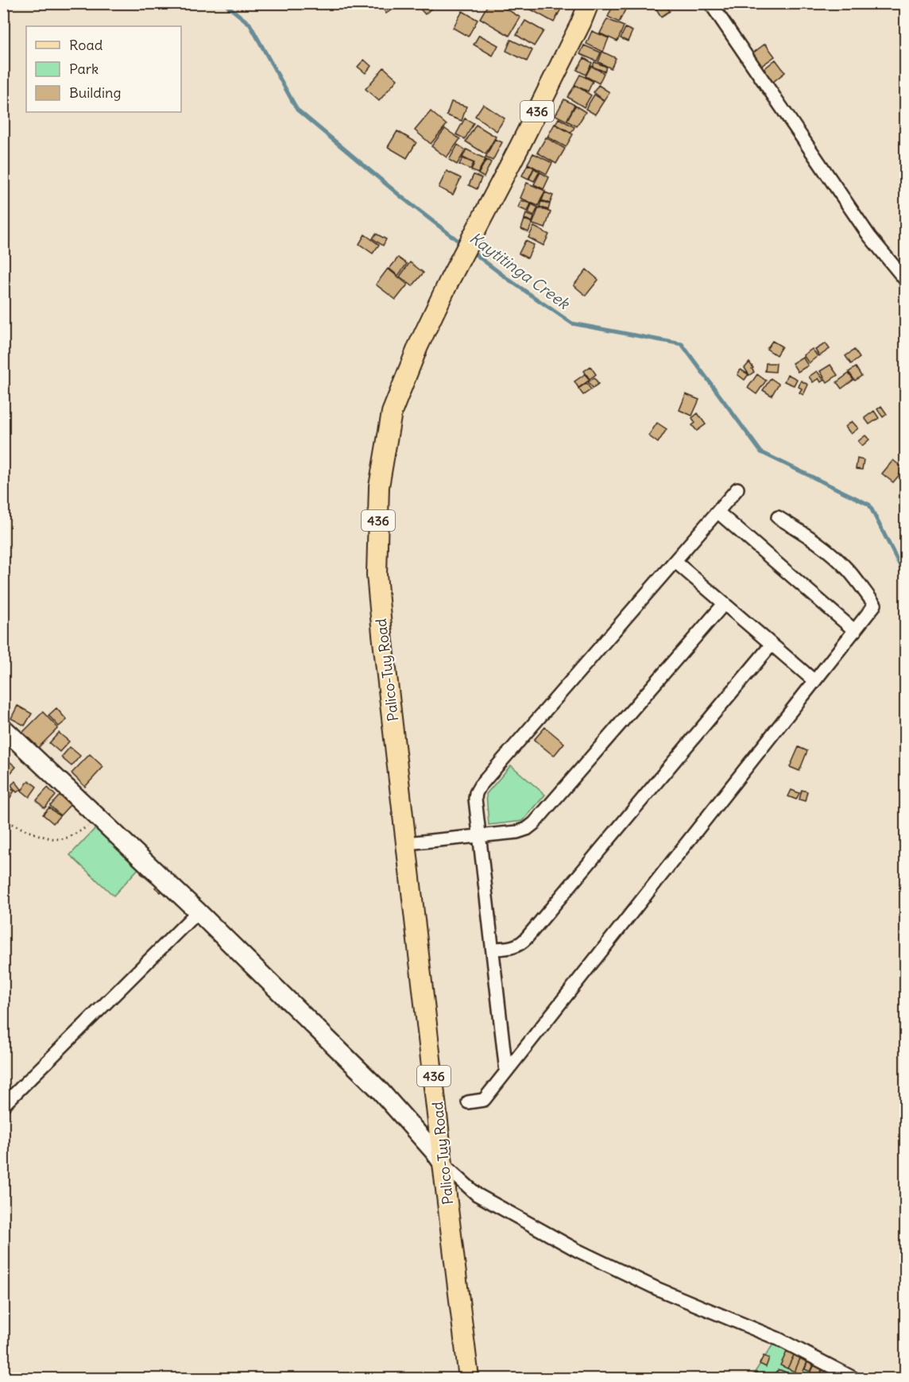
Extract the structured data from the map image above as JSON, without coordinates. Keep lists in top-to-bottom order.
{
  "streets": {
    "main road": ["436", "Palico-Tuy Road"]
  },
  "water": ["Kaytitinga Creek"],
  "legend": ["Road", "Park", "Building"]
}
